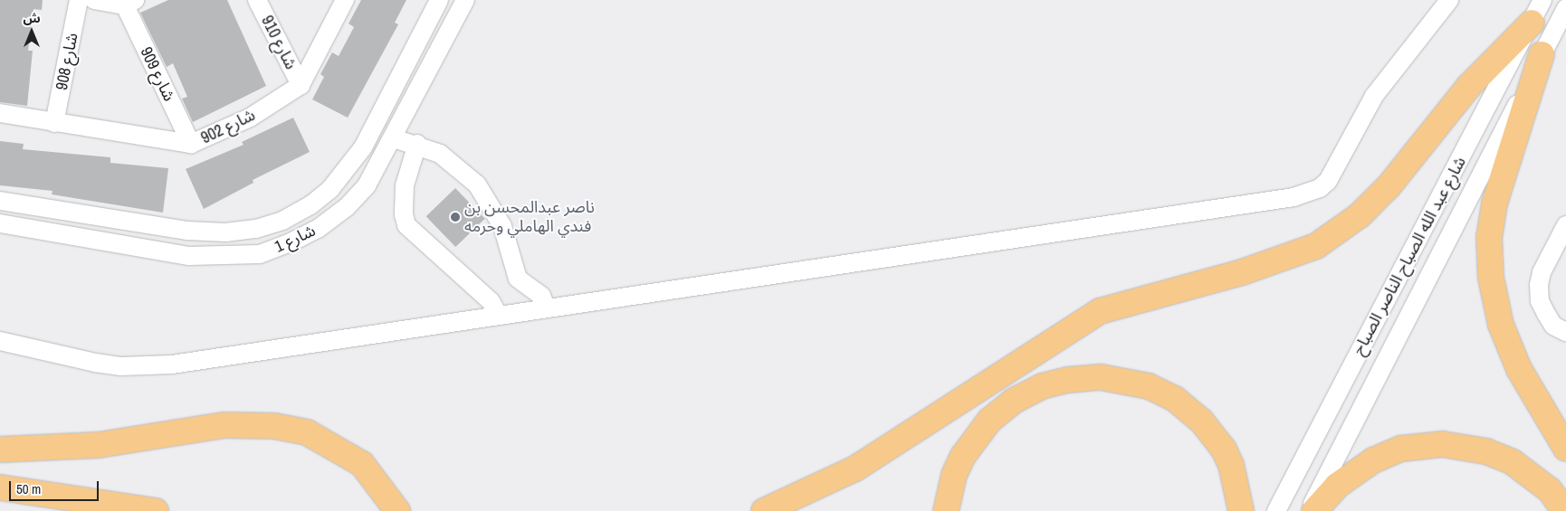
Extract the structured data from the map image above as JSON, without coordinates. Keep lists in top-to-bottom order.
{
  "streets": {
    "street": [
      "شارع 910",
      "شارع 908",
      "شارع 909",
      "شارع 902",
      "شارع 1",
      "شارع عبد الله الصباح الناصر الصباح"
    ]
  },
  "crossings": [
    ["شارع 910", "شارع 902"],
    ["شارع 908", "شارع 902"],
    ["شارع 909", "شارع 902"]
  ],
  "places": ["ناصر عبدالمحسن بن فندي الهاملي وحرمه"],
  "scale_bar": "50 m",
  "north": "top"
}
